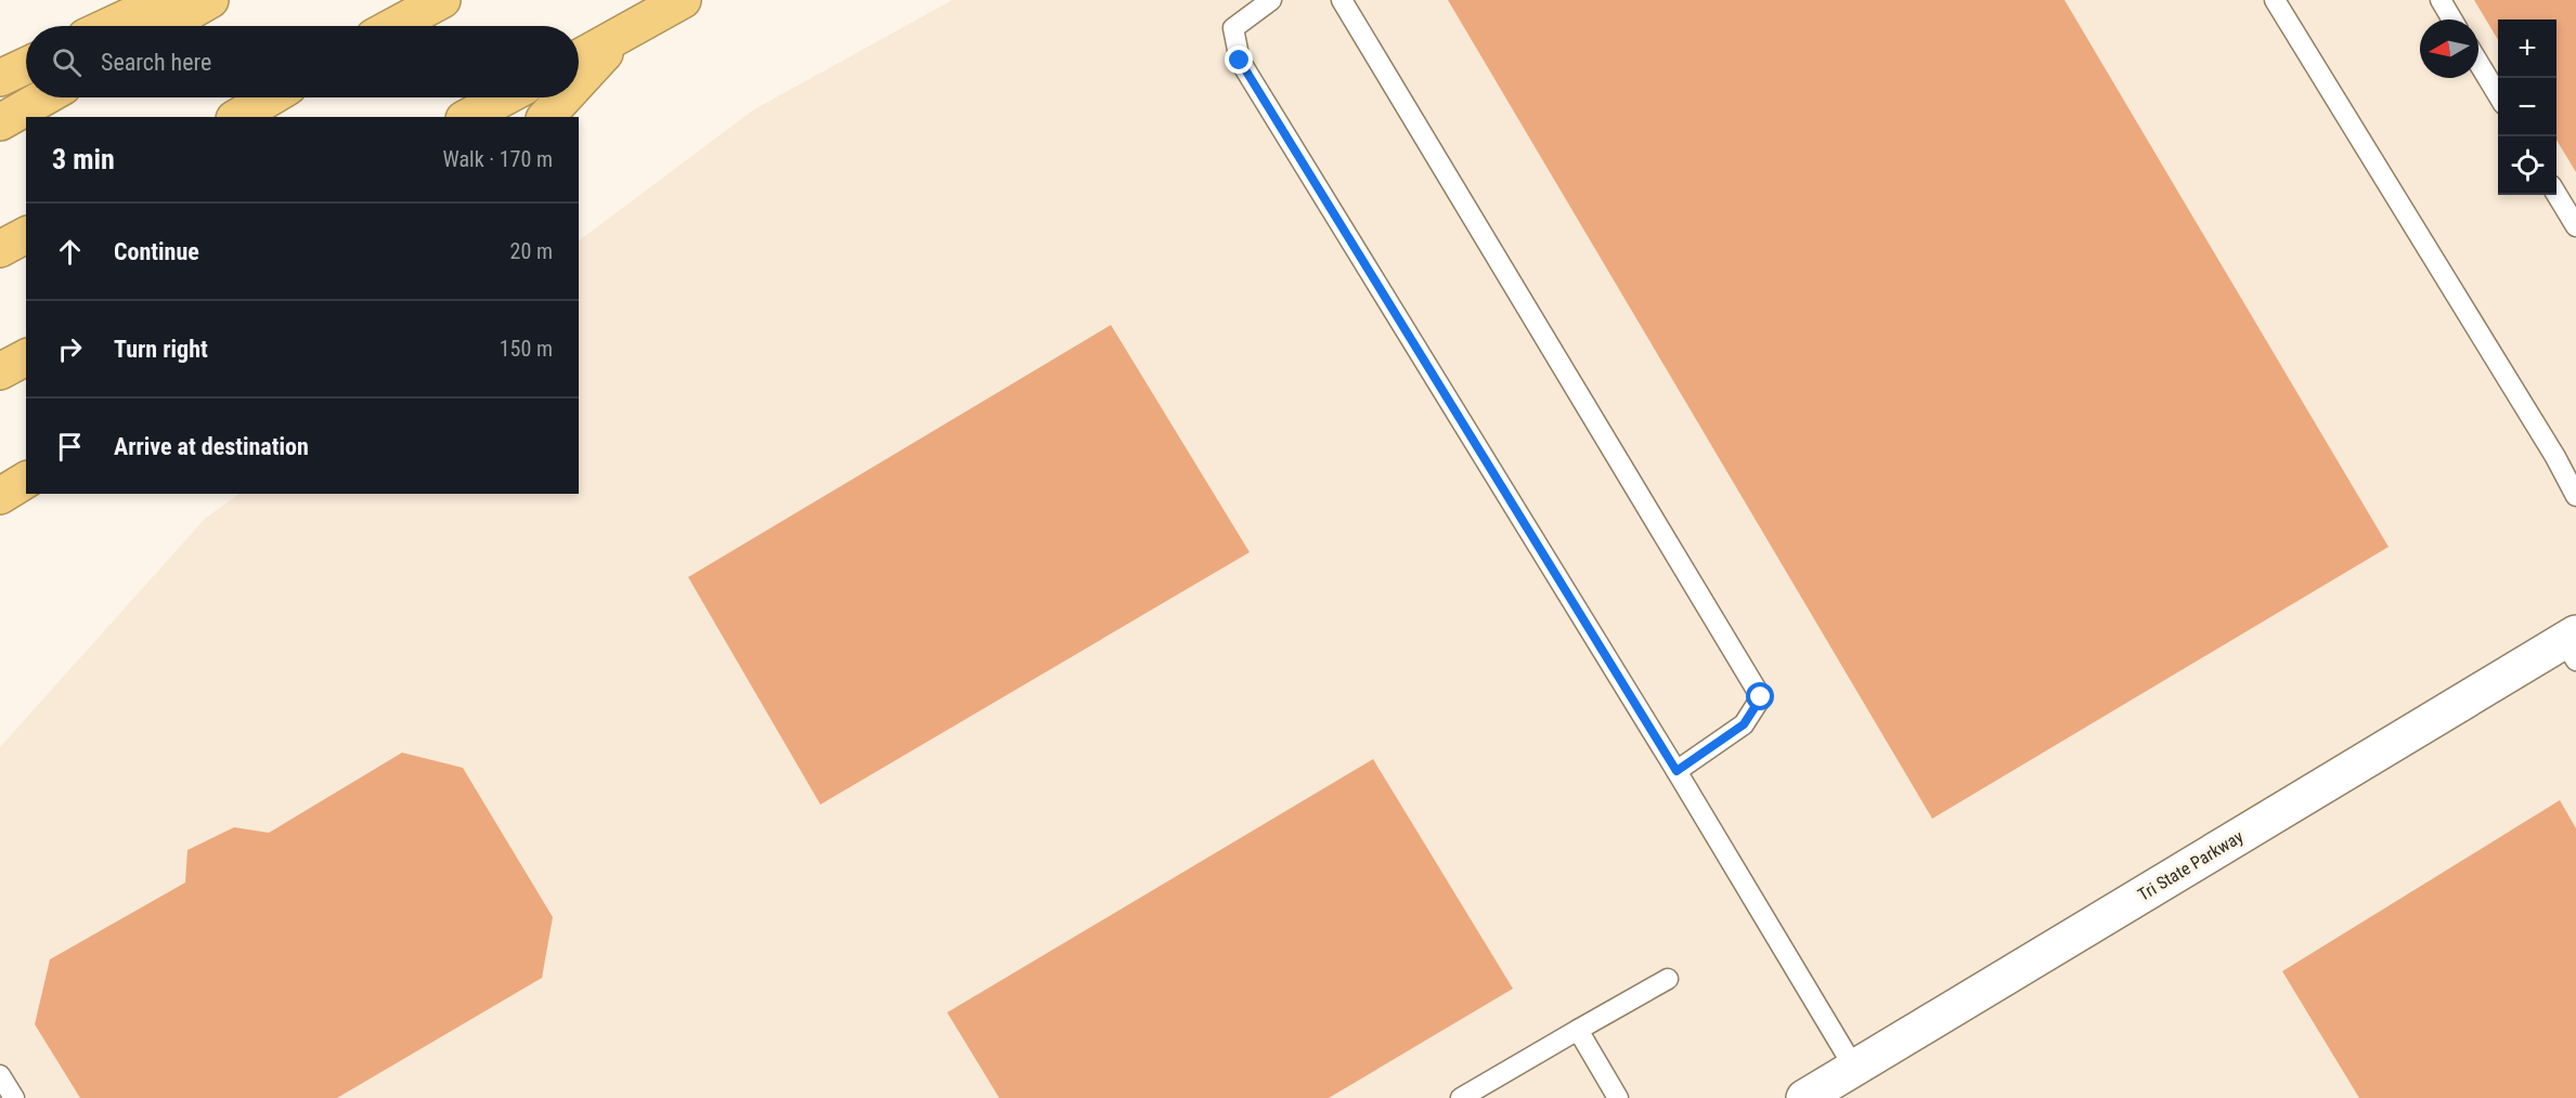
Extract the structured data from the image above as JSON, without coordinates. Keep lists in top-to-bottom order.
{
  "streets": {
    "street": ["Tri State Parkway"]
  },
  "north": "left",
  "page": {
    "map_buttons": ["+", "−"],
    "search": "Search here",
    "heading": ["3 min", "Walk · 170 m"],
    "list": [
      ["Continue", "20 m"],
      ["Turn right", "150 m"],
      "Arrive at destination"
    ]
  }
}
